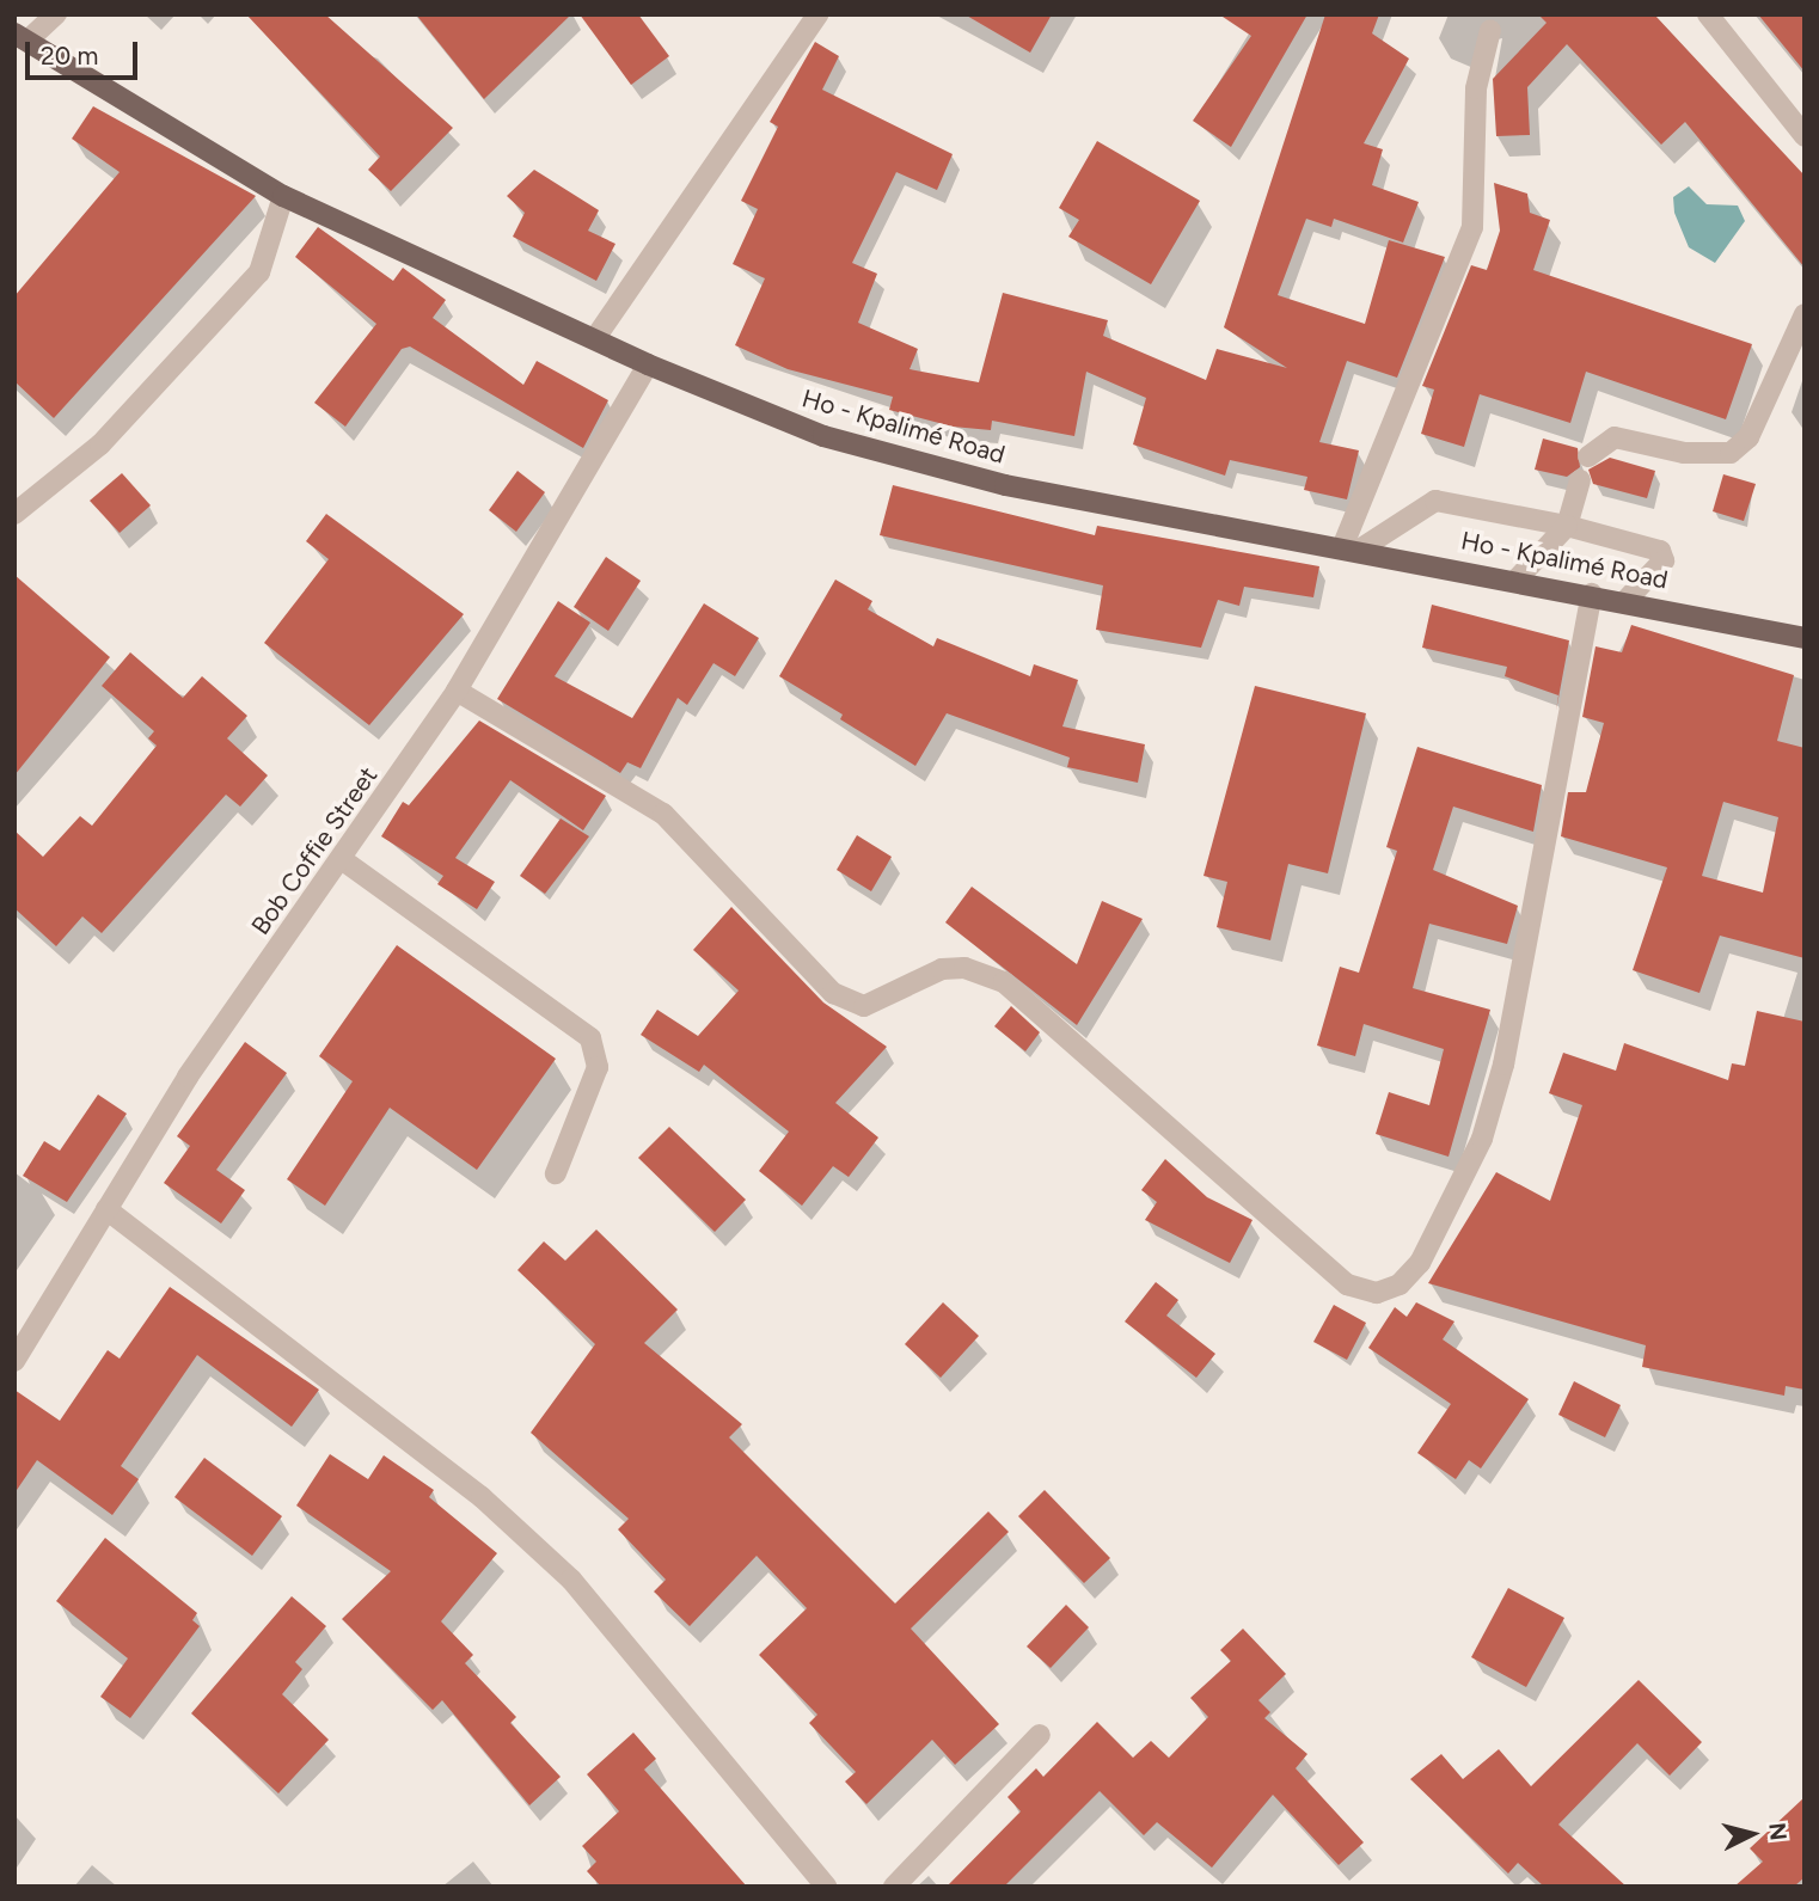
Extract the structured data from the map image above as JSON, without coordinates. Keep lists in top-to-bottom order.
{
  "streets": {
    "main road": ["Ho - Kpalimé Road"],
    "street": ["Bob Coffie Street"]
  },
  "crossings": [
    ["Ho - Kpalimé Road", "Bob Coffie Street"]
  ],
  "scale_bar": "20 m",
  "north": "right"
}
